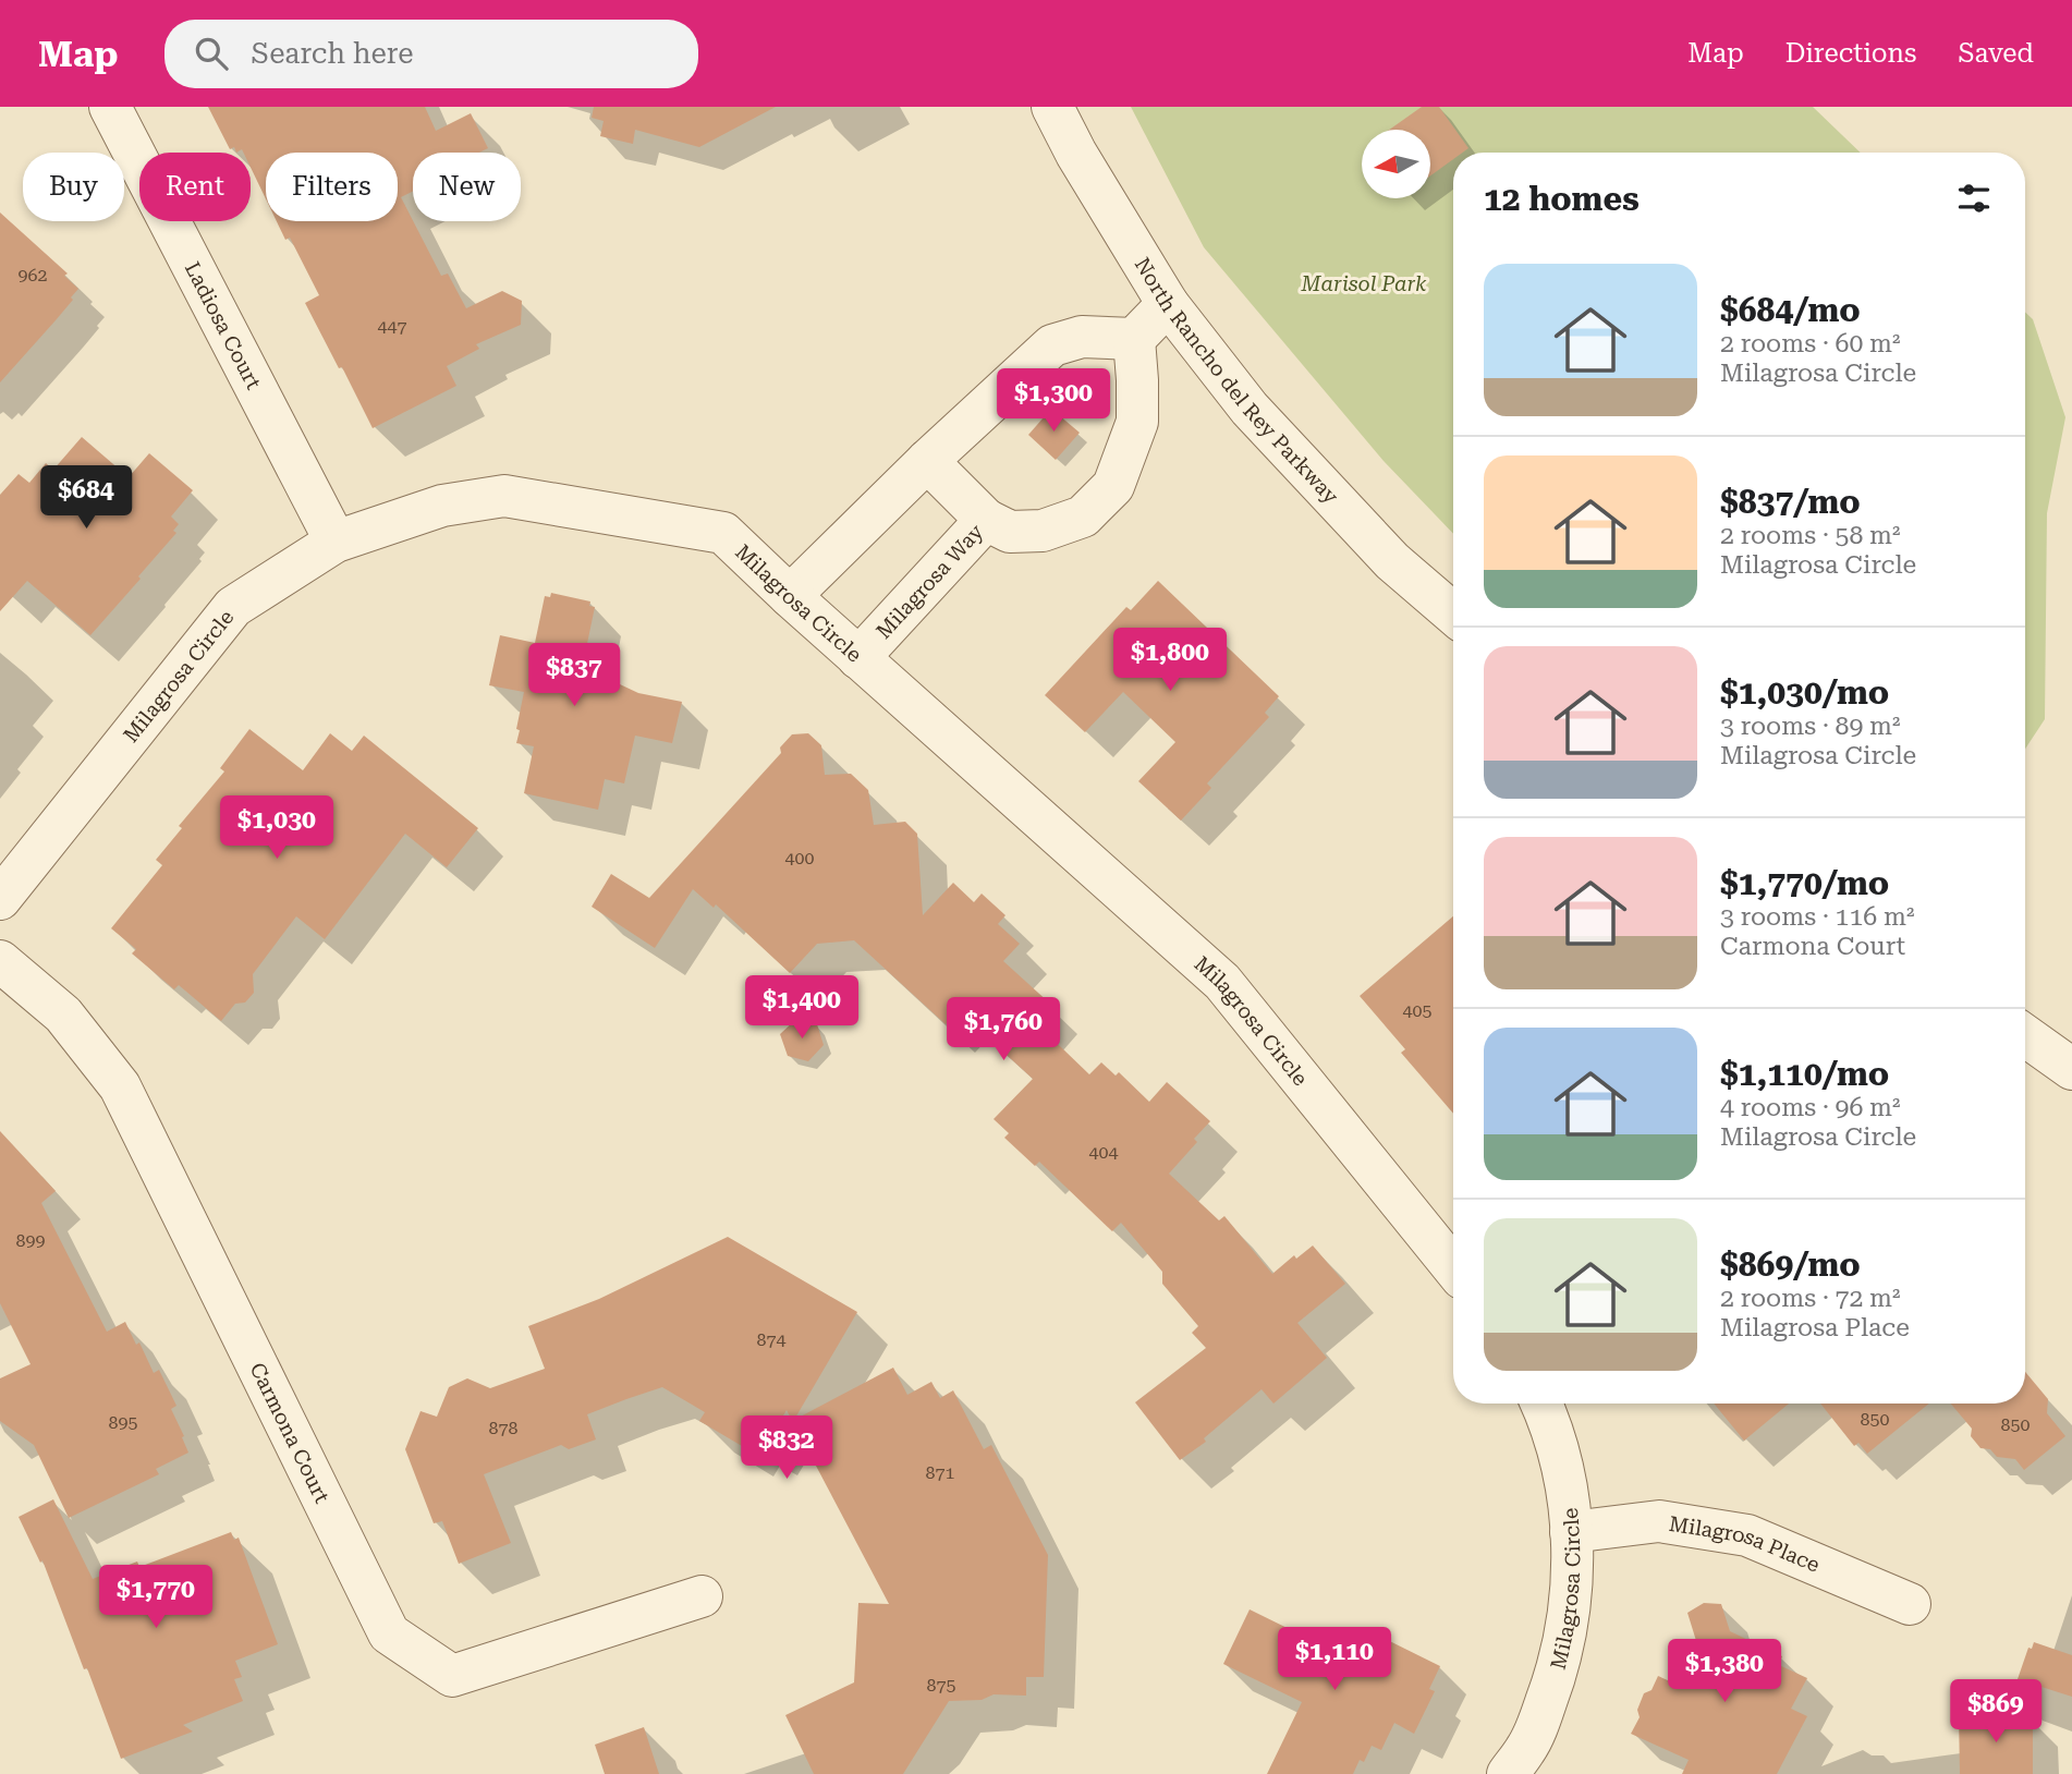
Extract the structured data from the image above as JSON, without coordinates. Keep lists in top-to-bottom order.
{
  "streets": {
    "street": [
      "Ladiosa Court",
      "North Rancho del Rey Parkway",
      "Milagrosa Way",
      "Milagrosa Circle",
      "Carmona Court",
      "Milagrosa Place"
    ]
  },
  "crossings": [
    ["Ladiosa Court", "Milagrosa Circle"],
    ["Milagrosa Way", "Milagrosa Circle"],
    ["Milagrosa Circle", "Milagrosa Place"]
  ],
  "parks": ["Marisol Park"],
  "house_numbers": [
    "962",
    "447",
    "400",
    "405",
    "404",
    "899",
    "874",
    "850",
    "895",
    "850",
    "878",
    "871",
    "875"
  ],
  "north": "left",
  "page": {
    "header": "Map",
    "search": "Search here",
    "nav": ["Map", "Directions", "Saved"],
    "chip": [
      "Buy",
      "Rent",
      "Filters",
      "New"
    ],
    "heading": "12 homes",
    "list": [
      {
        "name": "$684/mo",
        "note": "2 rooms · 60 m² · Milagrosa Circle"
      },
      {
        "name": "$837/mo",
        "note": "2 rooms · 58 m² · Milagrosa Circle"
      },
      {
        "name": "$1,030/mo",
        "note": "3 rooms · 89 m² · Milagrosa Circle"
      },
      {
        "name": "$1,770/mo",
        "note": "3 rooms · 116 m² · Carmona Court"
      },
      {
        "name": "$1,110/mo",
        "note": "4 rooms · 96 m² · Milagrosa Circle"
      },
      {
        "name": "$869/mo",
        "note": "2 rooms · 72 m² · Milagrosa Place"
      }
    ],
    "price": [
      "$1,300",
      "$684",
      "$1,800",
      "$837",
      "$1,030",
      "$1,400",
      "$1,760",
      "$832",
      "$1,770",
      "$1,110",
      "$1,380",
      "$869"
    ]
  }
}
